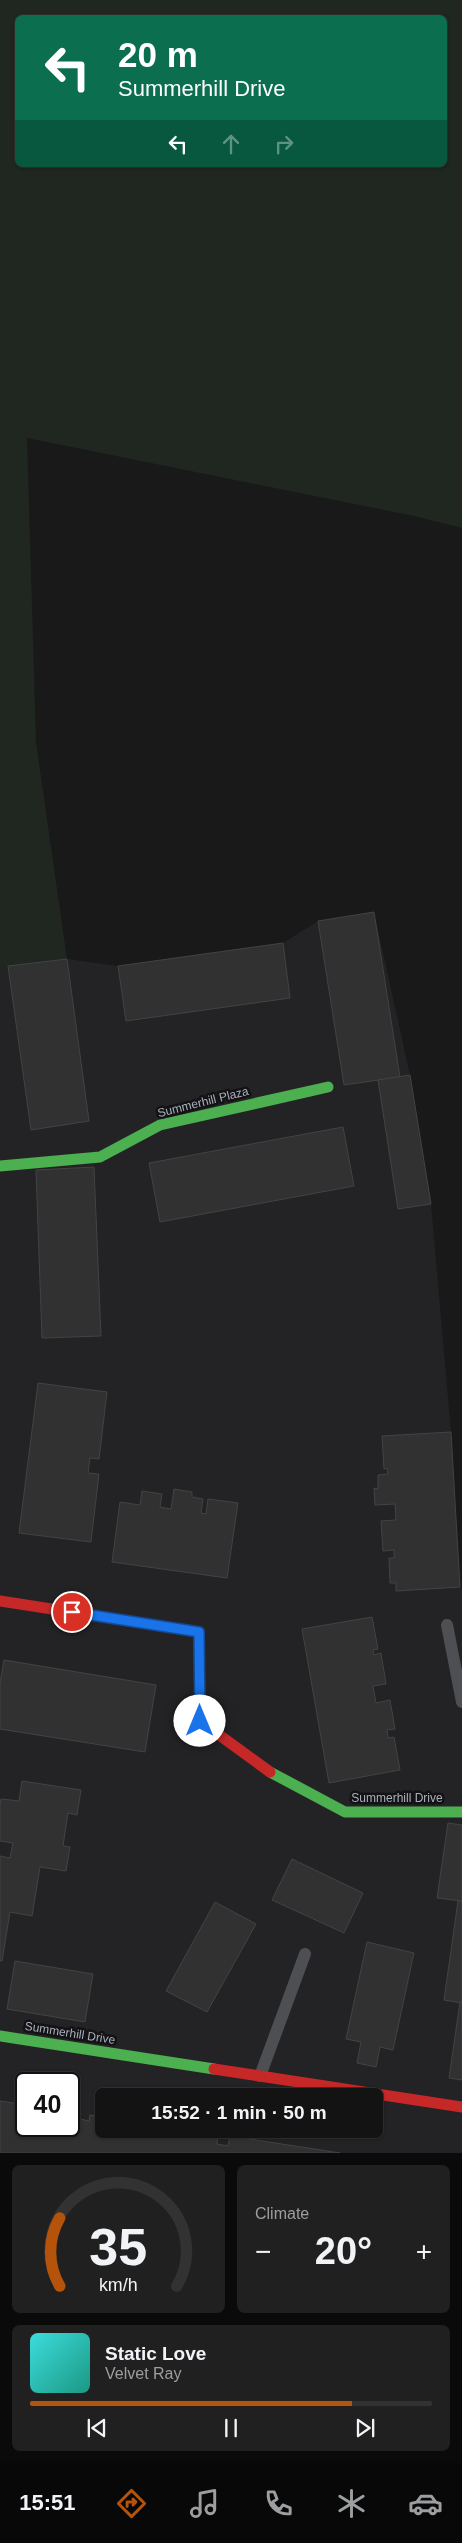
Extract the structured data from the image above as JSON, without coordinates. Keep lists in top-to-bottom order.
{
  "streets": {
    "street": ["Summerhill Plaza", "Summerhill Drive"]
  },
  "page": {
    "turn": ["20 m", "Summerhill Drive"],
    "limit": "40",
    "trip": "15:52 · 1 min · 50 m",
    "tile": "Climate",
    "heat": ["−", "20°", "+"],
    "song": ["Static Love", "Velvet Ray"],
    "tabs": "15:51",
    "gauge": ["35", "km/h"]
  }
}
